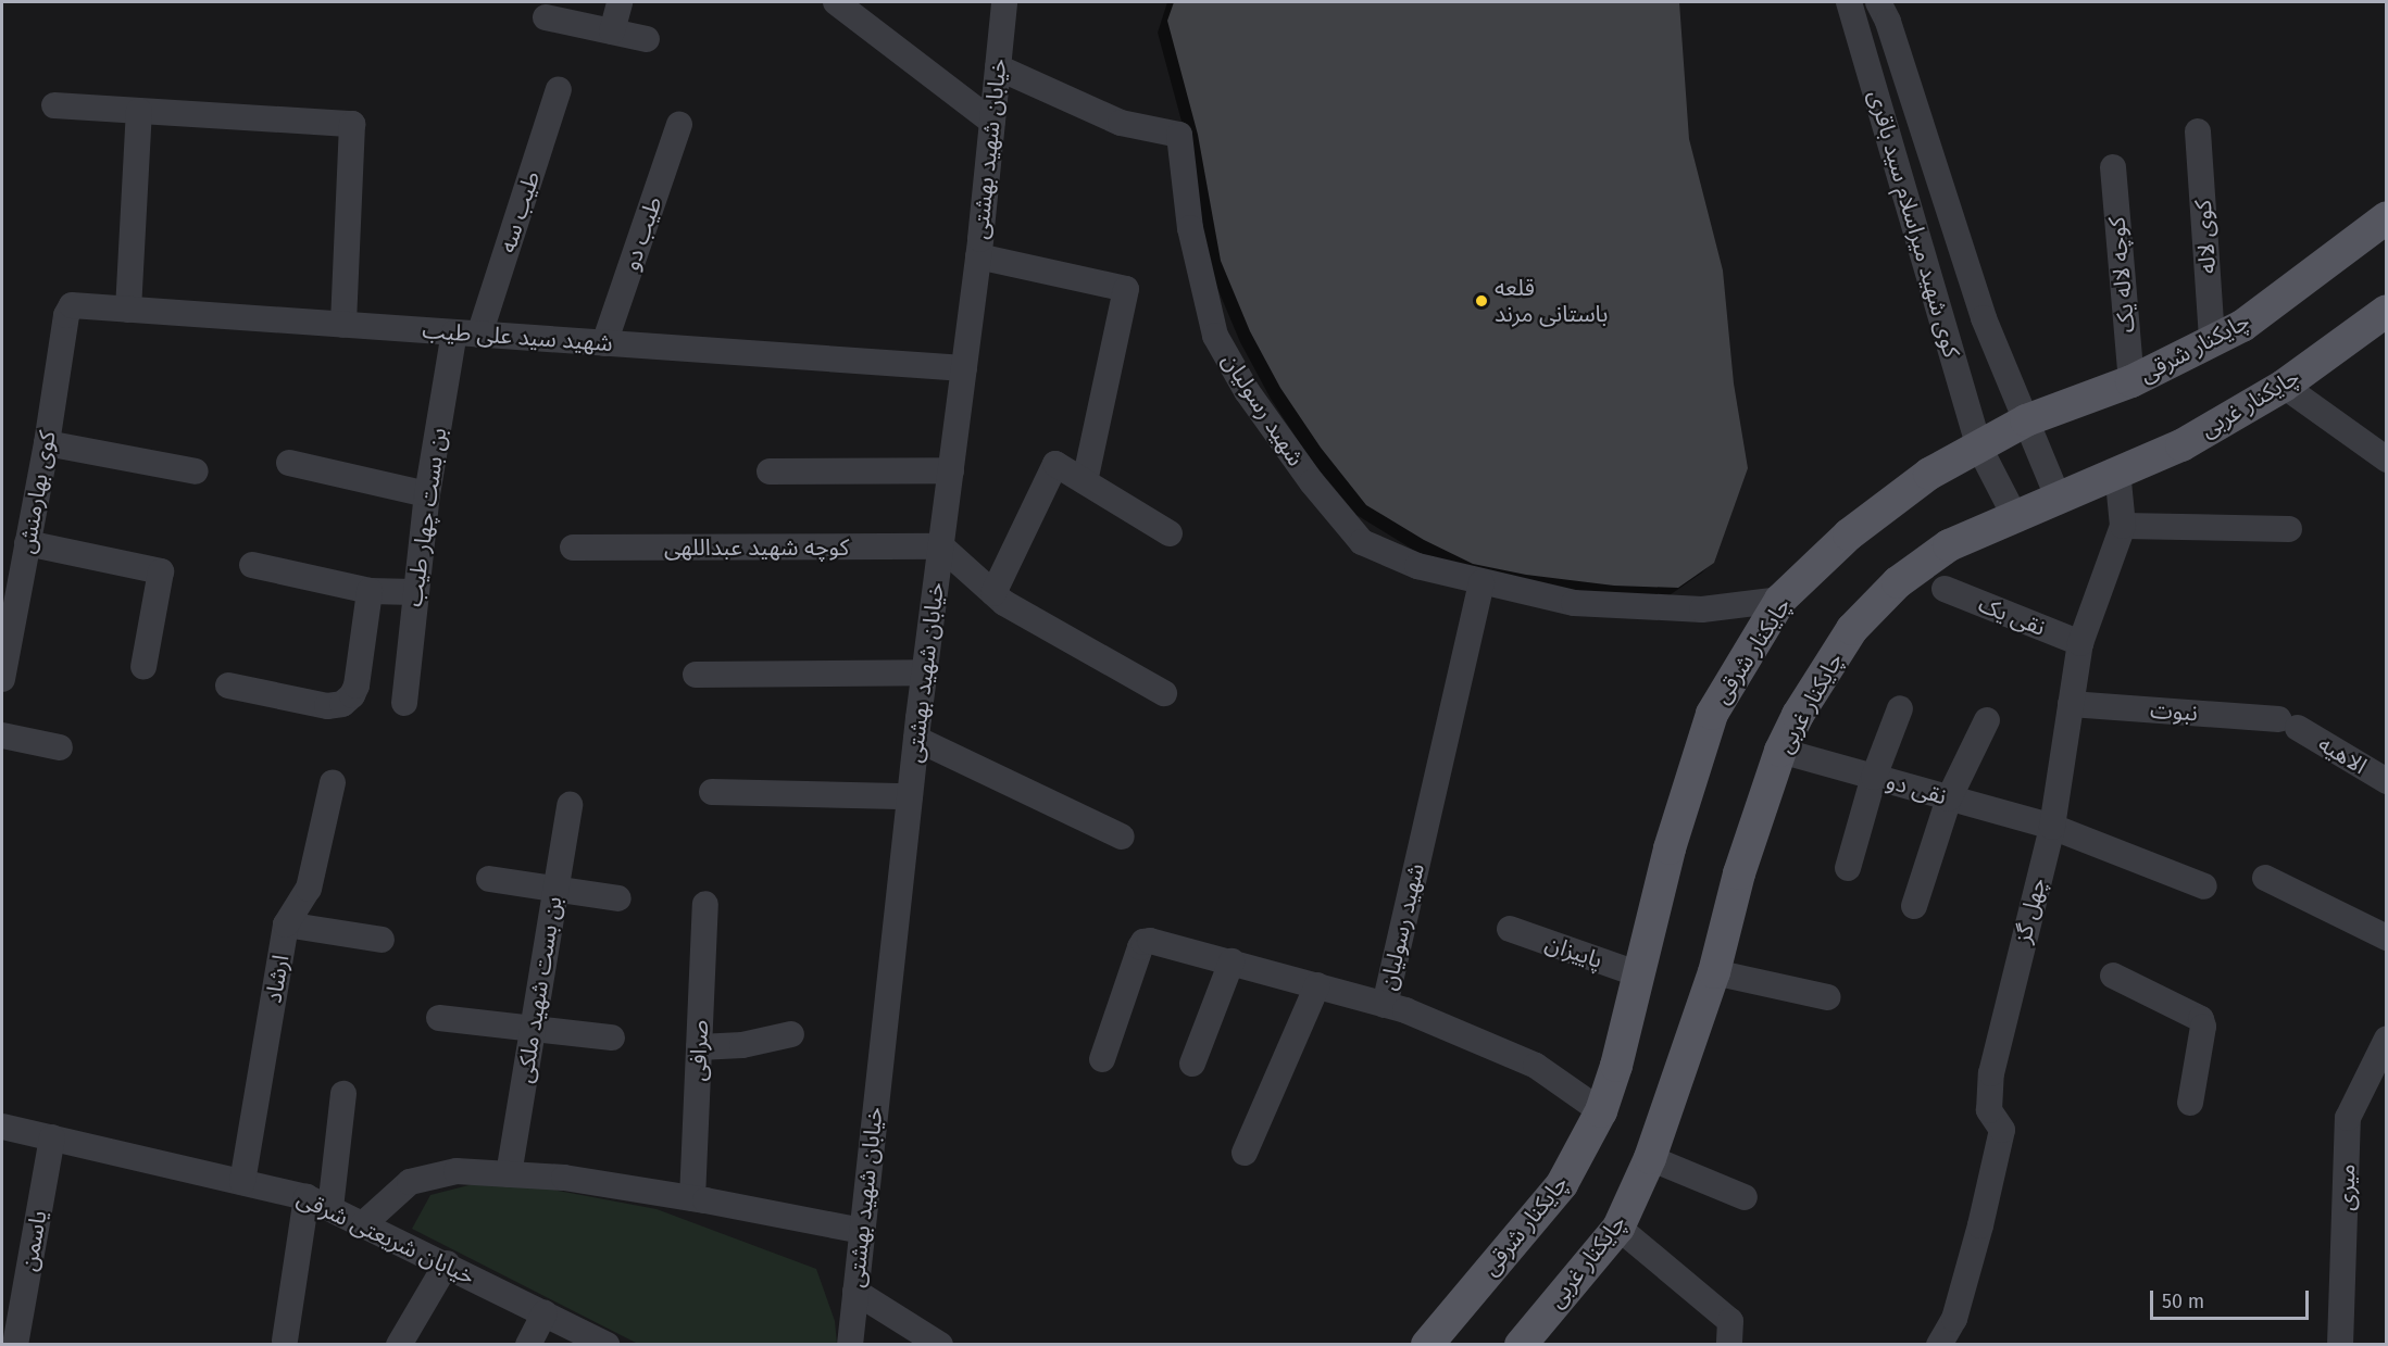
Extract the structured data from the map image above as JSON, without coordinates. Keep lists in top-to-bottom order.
{
  "streets": {
    "main road": ["چایکنار شرقی", "چایکنار غربی"],
    "street": [
      "خیابان شهید بهشتی",
      "طیب سه",
      "کوی شهید میراسلام سید باقری",
      "طیب دو",
      "کوی لاله",
      "کوچه لاله یک",
      "شهید سید علی طیب",
      "شهید رسولیان",
      "کوی بهارمنش",
      "بن بست چهار طیب",
      "کوچه شهید عبداللهی",
      "نقی یک",
      "نبوت",
      "الاهیه",
      "نقی دو",
      "چهل گز",
      "پاییزان",
      "ارشاد",
      "بن بست شهید ملکی",
      "صرافی",
      "میری",
      "خیابان شریعتی شرقی",
      "یاسمن"
    ]
  },
  "crossings": [
    ["خیابان شهید بهشتی", "شهید سید علی طیب"],
    ["خیابان شهید بهشتی", "شهید رسولیان"],
    ["خیابان شهید بهشتی", "کوچه شهید عبداللهی"],
    ["طیب سه", "شهید سید علی طیب"],
    ["طیب سه", "بن بست چهار طیب"],
    ["کوی شهید میراسلام سید باقری", "چایکنار شرقی"],
    ["کوی شهید میراسلام سید باقری", "چایکنار غربی"],
    ["طیب دو", "شهید سید علی طیب"],
    ["کوی لاله", "چایکنار شرقی"],
    ["کوچه لاله یک", "چایکنار شرقی"],
    ["شهید سید علی طیب", "کوی بهارمنش"],
    ["شهید سید علی طیب", "بن بست چهار طیب"],
    ["چایکنار شرقی", "شهید رسولیان"],
    ["چایکنار شرقی", "پاییزان"],
    ["چایکنار غربی", "نقی دو"],
    ["چایکنار غربی", "چهل گز"],
    ["نقی یک", "چهل گز"],
    ["نبوت", "الاهیه"],
    ["نبوت", "چهل گز"],
    ["نقی دو", "چهل گز"],
    ["ارشاد", "خیابان شریعتی شرقی"],
    ["خیابان شریعتی شرقی", "یاسمن"]
  ],
  "places": ["قلعه باستانی مرند"],
  "scale_bar": "50 m"
}
